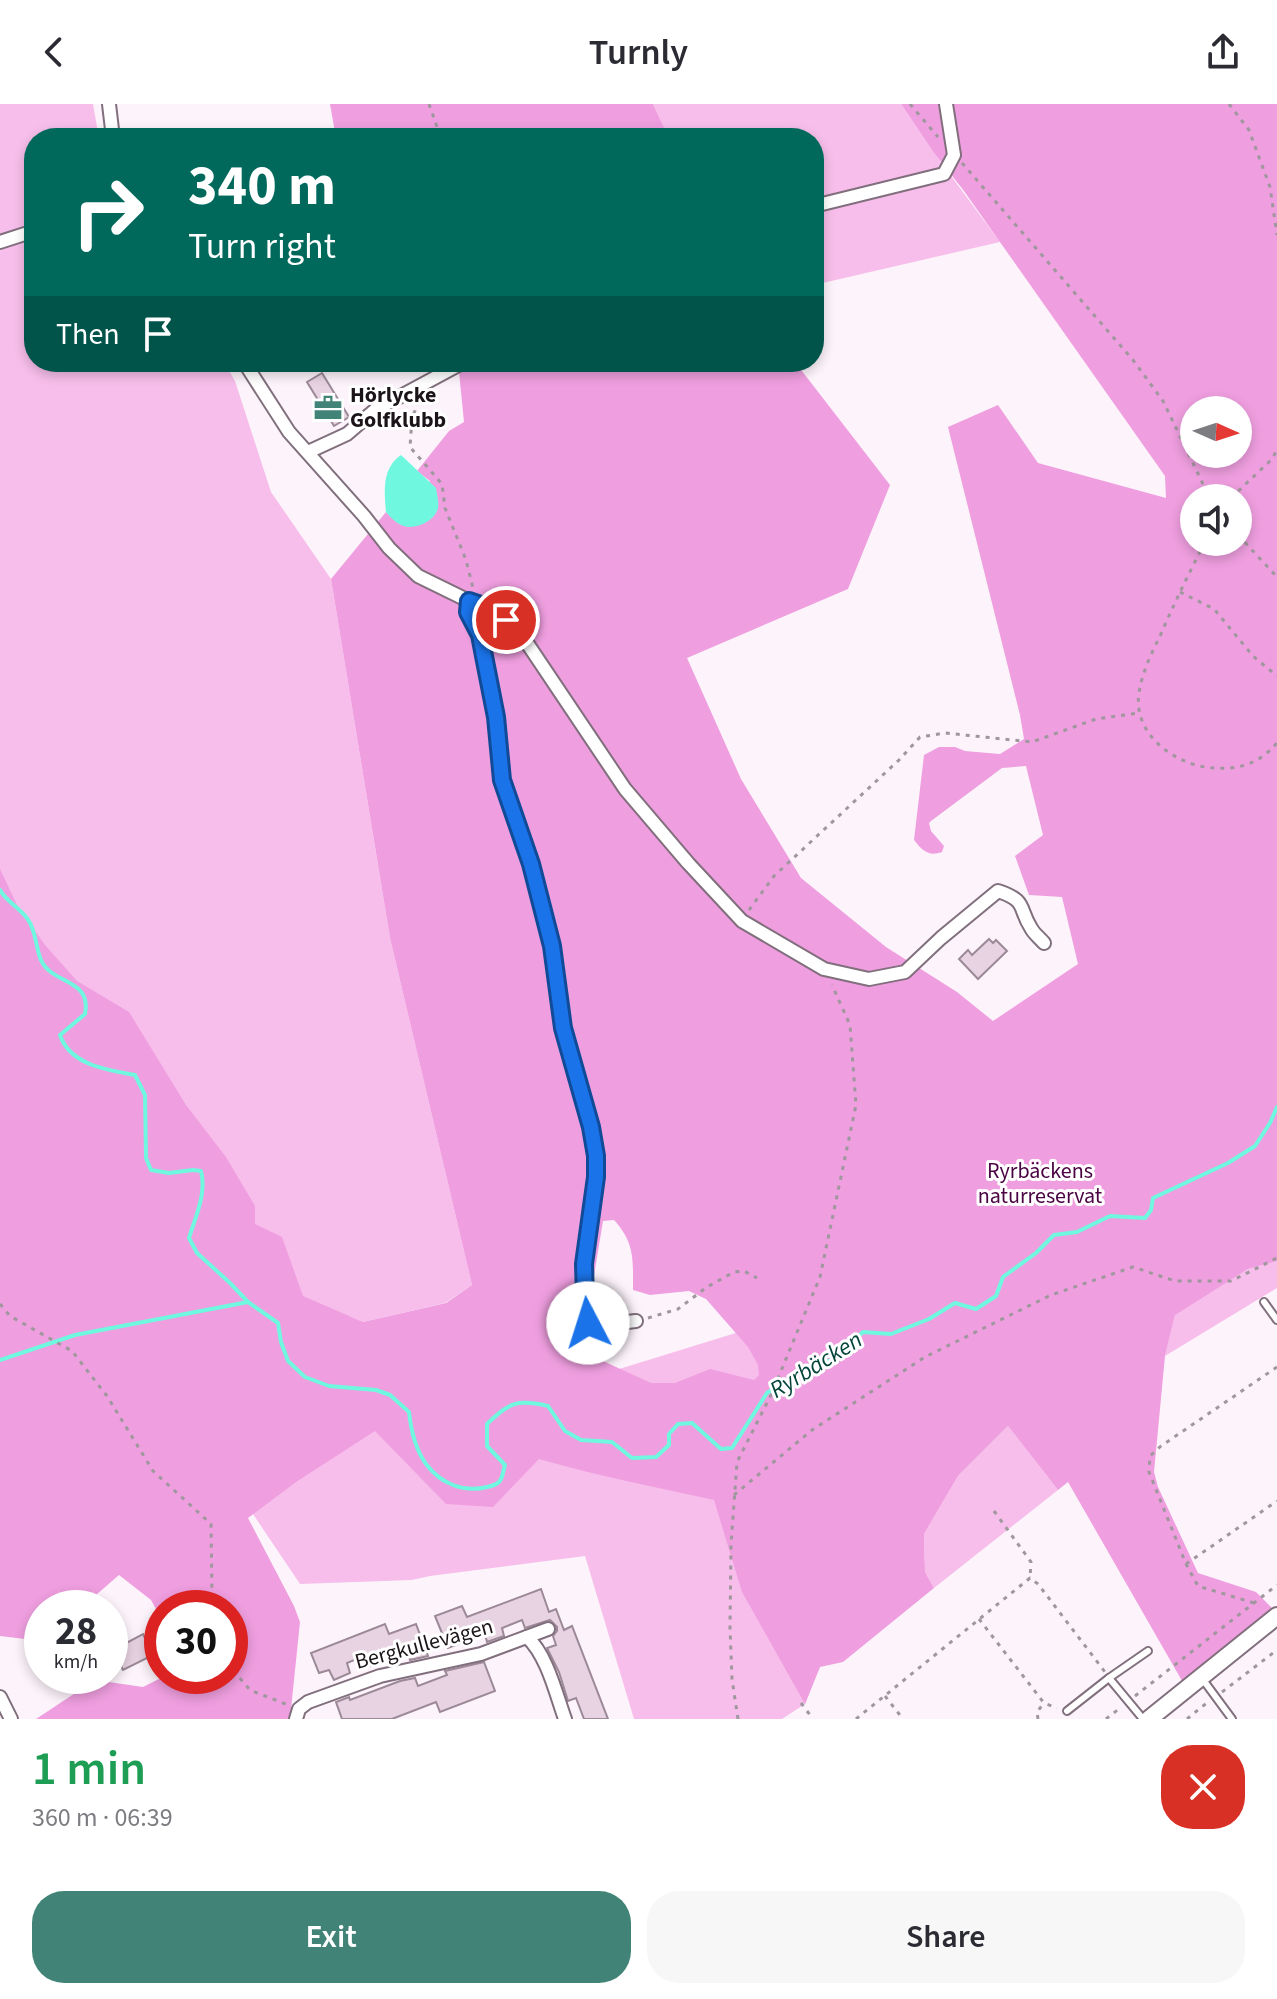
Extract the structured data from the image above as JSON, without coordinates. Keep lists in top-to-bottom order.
{
  "streets": {
    "street": ["Bergkullevägen"]
  },
  "water": ["Ryrbäcken"],
  "parks": ["Ryrbäckens naturreservat"],
  "places": {
    "office": ["Hörlycke Golfklubb"]
  },
  "north": "right",
  "page": {
    "header": "Turnly",
    "turn": ["340 m", "Turn right"],
    "then": "Then",
    "speed": "28 km/h",
    "limit": "30",
    "heading": ["1 min", "360 m · 06:39"],
    "buttons": ["Exit", "Share"]
  }
}
